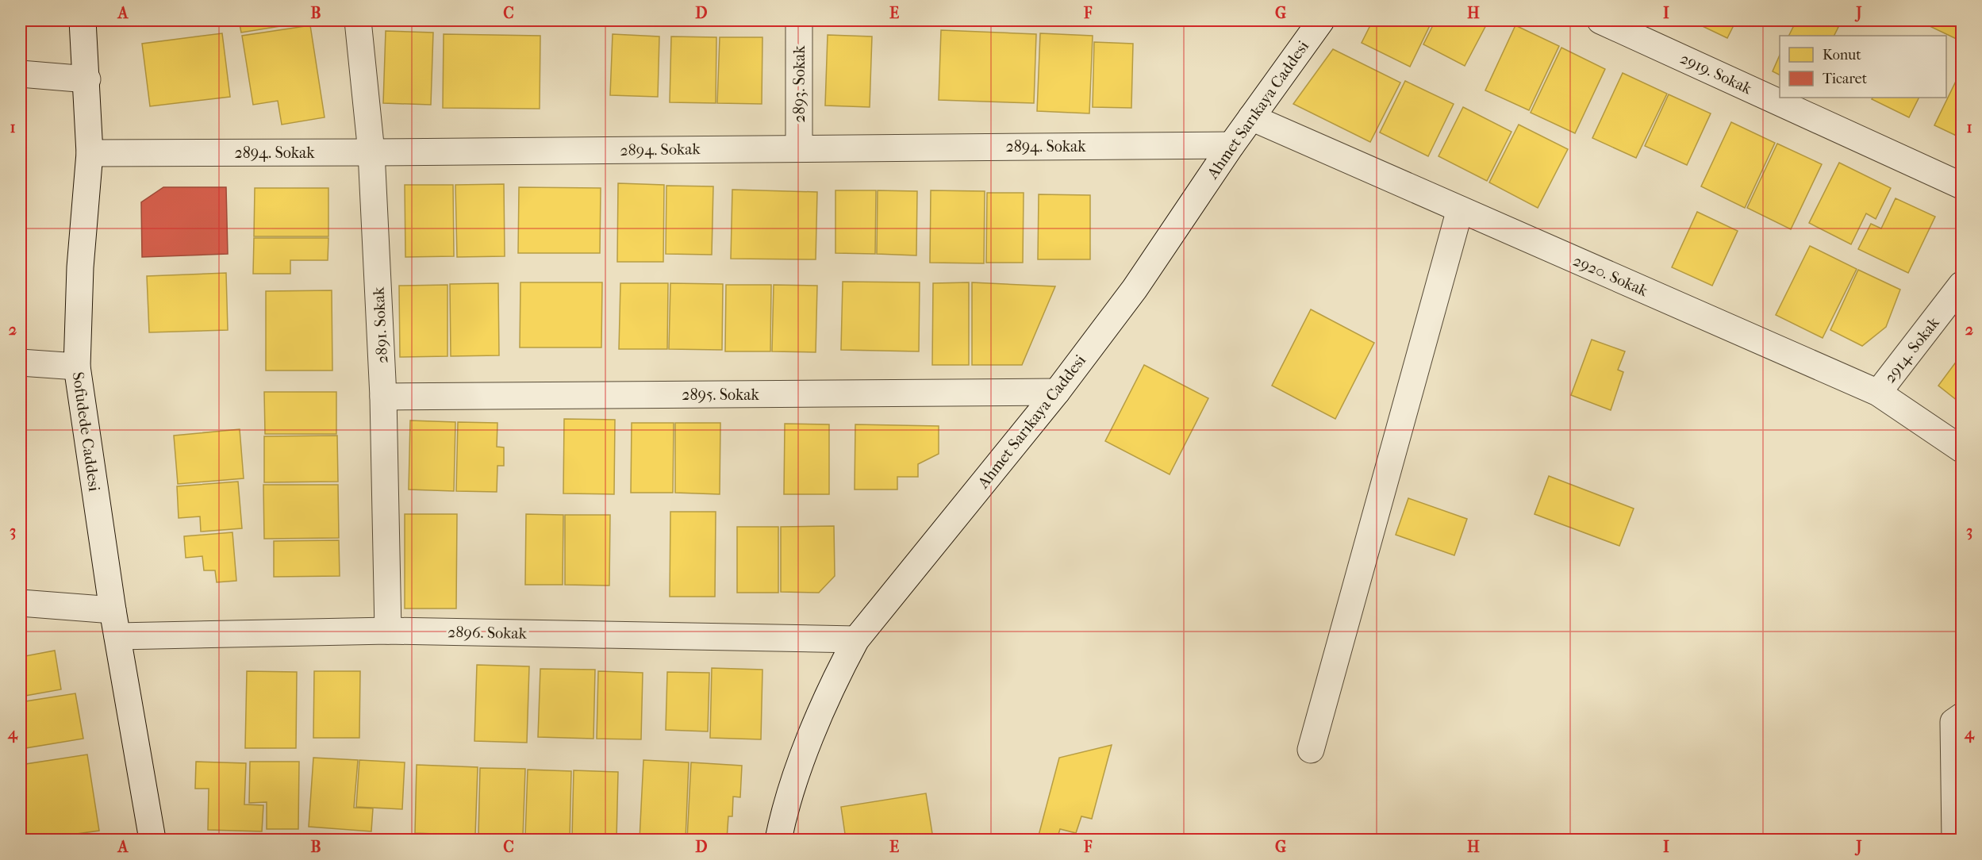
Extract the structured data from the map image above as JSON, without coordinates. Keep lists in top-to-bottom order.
{
  "streets": {
    "street": [
      "2919. Sokak",
      "2893. Sokak",
      "Ahmet Sarıkaya Caddesi",
      "2894. Sokak",
      "2920. Sokak",
      "2891. Sokak",
      "2914. Sokak",
      "2895. Sokak",
      "Sofudede Caddesi",
      "2896. Sokak"
    ]
  },
  "crossings": [
    ["2893. Sokak", "2894. Sokak"],
    ["Ahmet Sarıkaya Caddesi", "2894. Sokak"],
    ["Ahmet Sarıkaya Caddesi", "2920. Sokak"],
    ["Ahmet Sarıkaya Caddesi", "2895. Sokak"],
    ["Ahmet Sarıkaya Caddesi", "2896. Sokak"],
    ["2894. Sokak", "2891. Sokak"],
    ["2894. Sokak", "Sofudede Caddesi"],
    ["2920. Sokak", "2914. Sokak"],
    ["2891. Sokak", "2895. Sokak"],
    ["2891. Sokak", "2896. Sokak"],
    ["Sofudede Caddesi", "2896. Sokak"]
  ],
  "legend": ["Konut", "Ticaret"],
  "grid": {
    "columns": [
      "A",
      "B",
      "C",
      "D",
      "E",
      "F",
      "G",
      "H",
      "I",
      "J"
    ],
    "rows": [
      "1",
      "2",
      "3",
      "4"
    ]
  }
}
